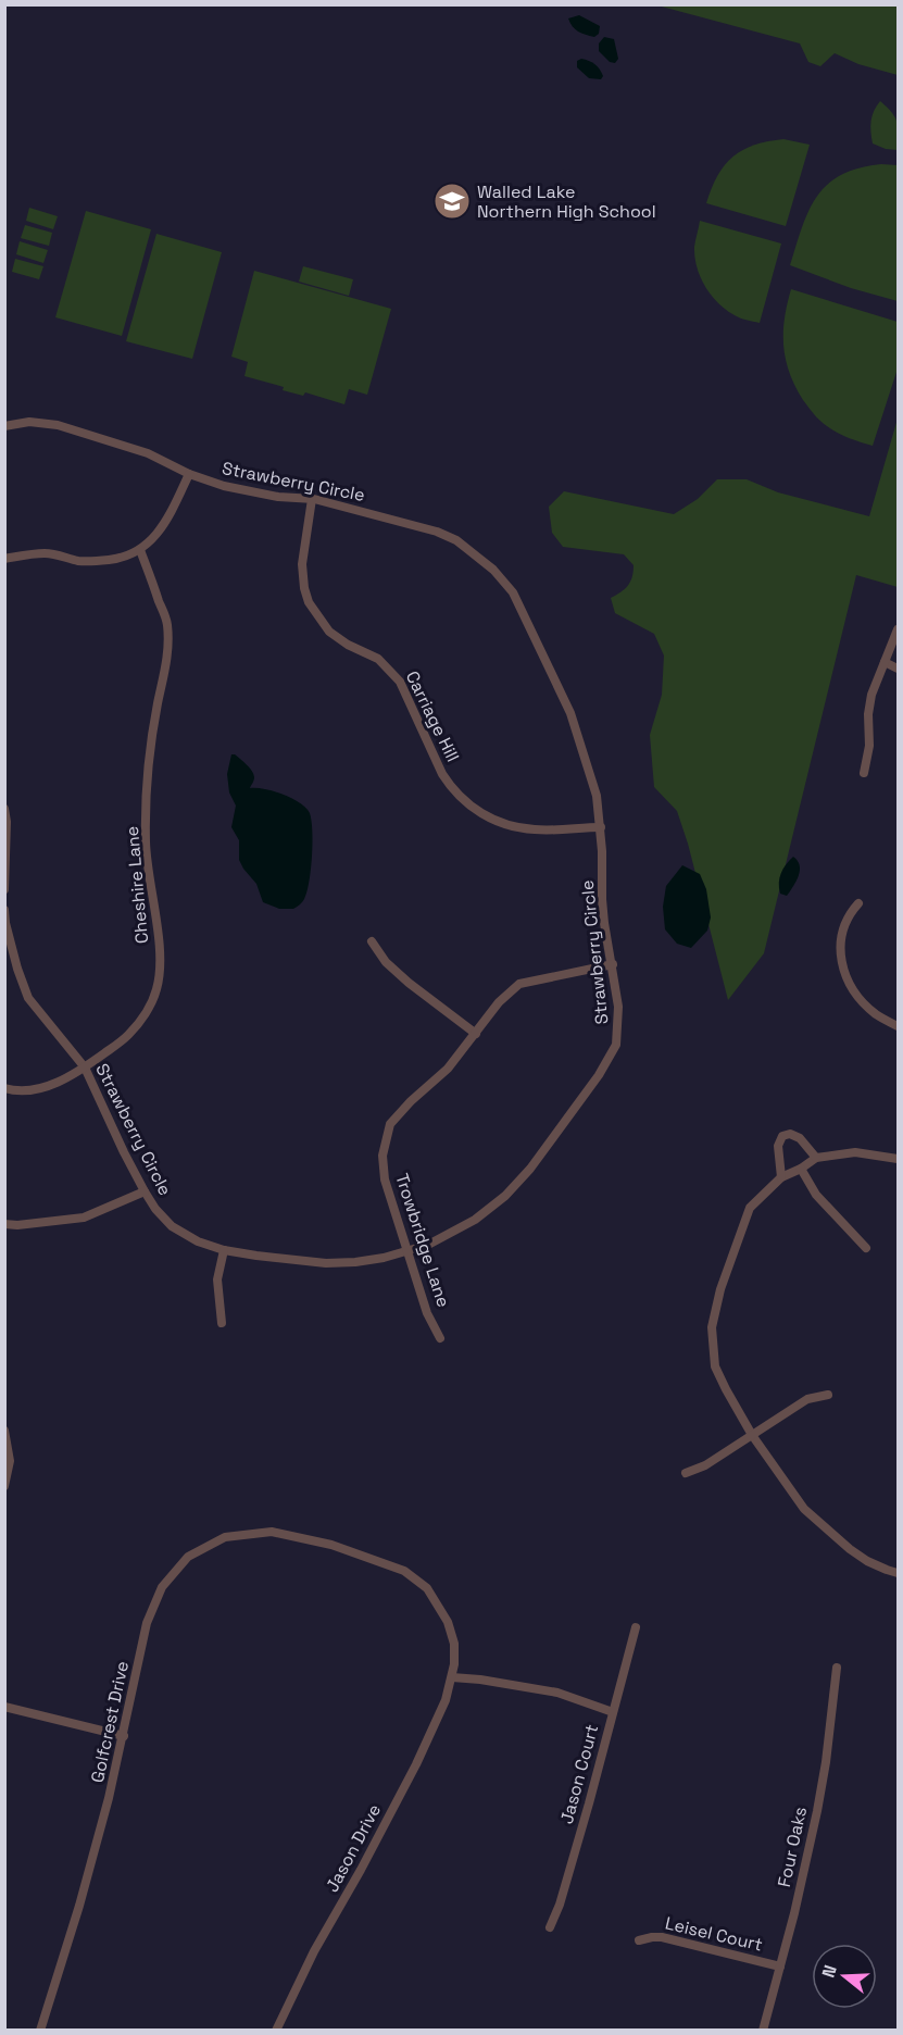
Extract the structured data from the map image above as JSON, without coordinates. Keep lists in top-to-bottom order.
{
  "streets": {
    "street": [
      "Strawberry Circle",
      "Carriage Hill",
      "Cheshire Lane",
      "Trowbridge Lane",
      "Golfcrest Drive",
      "Jason Court",
      "Four Oaks",
      "Jason Drive",
      "Leisel Court"
    ]
  },
  "crossings": [
    ["Strawberry Circle", "Carriage Hill"],
    ["Strawberry Circle", "Cheshire Lane"],
    ["Strawberry Circle", "Trowbridge Lane"],
    ["Golfcrest Drive", "Jason Drive"],
    ["Four Oaks", "Leisel Court"]
  ],
  "places": {
    "school or university": ["Walled Lake Northern High School"]
  },
  "north": "left"
}
